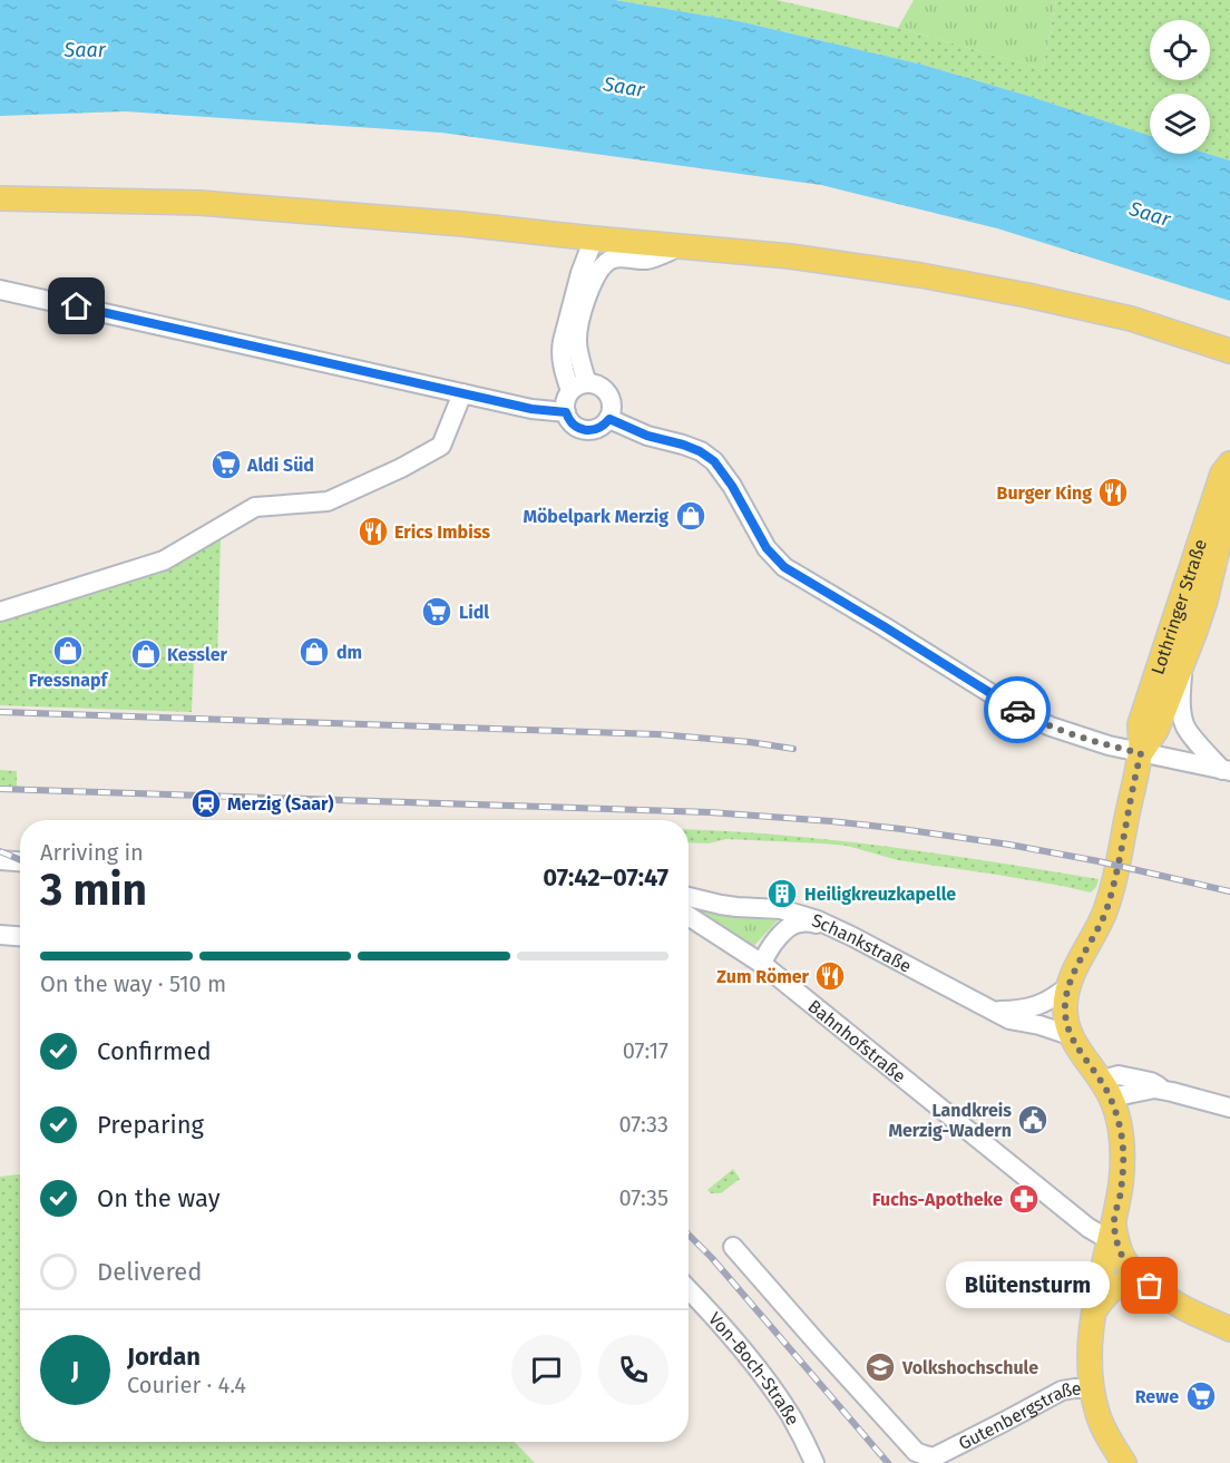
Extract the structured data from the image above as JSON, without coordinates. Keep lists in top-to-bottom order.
{
  "streets": {
    "main road": ["Lothringer Straße", "Gutenbergstraße"],
    "street": ["Schankstraße", "Bahnhofstraße", "Von-Boch-Straße"]
  },
  "crossings": [
    ["Lothringer Straße", "Schankstraße"],
    ["Lothringer Straße", "Bahnhofstraße"],
    ["Lothringer Straße", "Gutenbergstraße"],
    ["Bahnhofstraße", "Gutenbergstraße"]
  ],
  "water": ["Saar"],
  "places": {
    "supermarket": ["Aldi Süd", "Lidl", "Rewe"],
    "restaurant": ["Burger King", "Erics Imbiss", "Zum Römer"],
    "shop": [
      "Möbelpark Merzig",
      "Fressnapf",
      "dm",
      "Kessler"
    ],
    "station": ["Merzig (Saar)"],
    "building": ["Heiligkreuzkapelle"],
    "public building": ["Landkreis Merzig-Wadern"],
    "pharmacy": ["Fuchs-Apotheke"],
    "other": ["Blütensturm"],
    "school or university": ["Volkshochschule"]
  },
  "page": {
    "heading": ["3 min", "Arriving in", "07:42–07:47"],
    "panel": ["Jordan", "Courier · 4.4"],
    "bar": "On the way · 510 m",
    "list": [
      ["Confirmed", "07:17"],
      ["Preparing", "07:33"],
      ["On the way", "07:35"],
      "Delivered"
    ],
    "bubble": "Blütensturm",
    "round": "J"
  }
}
